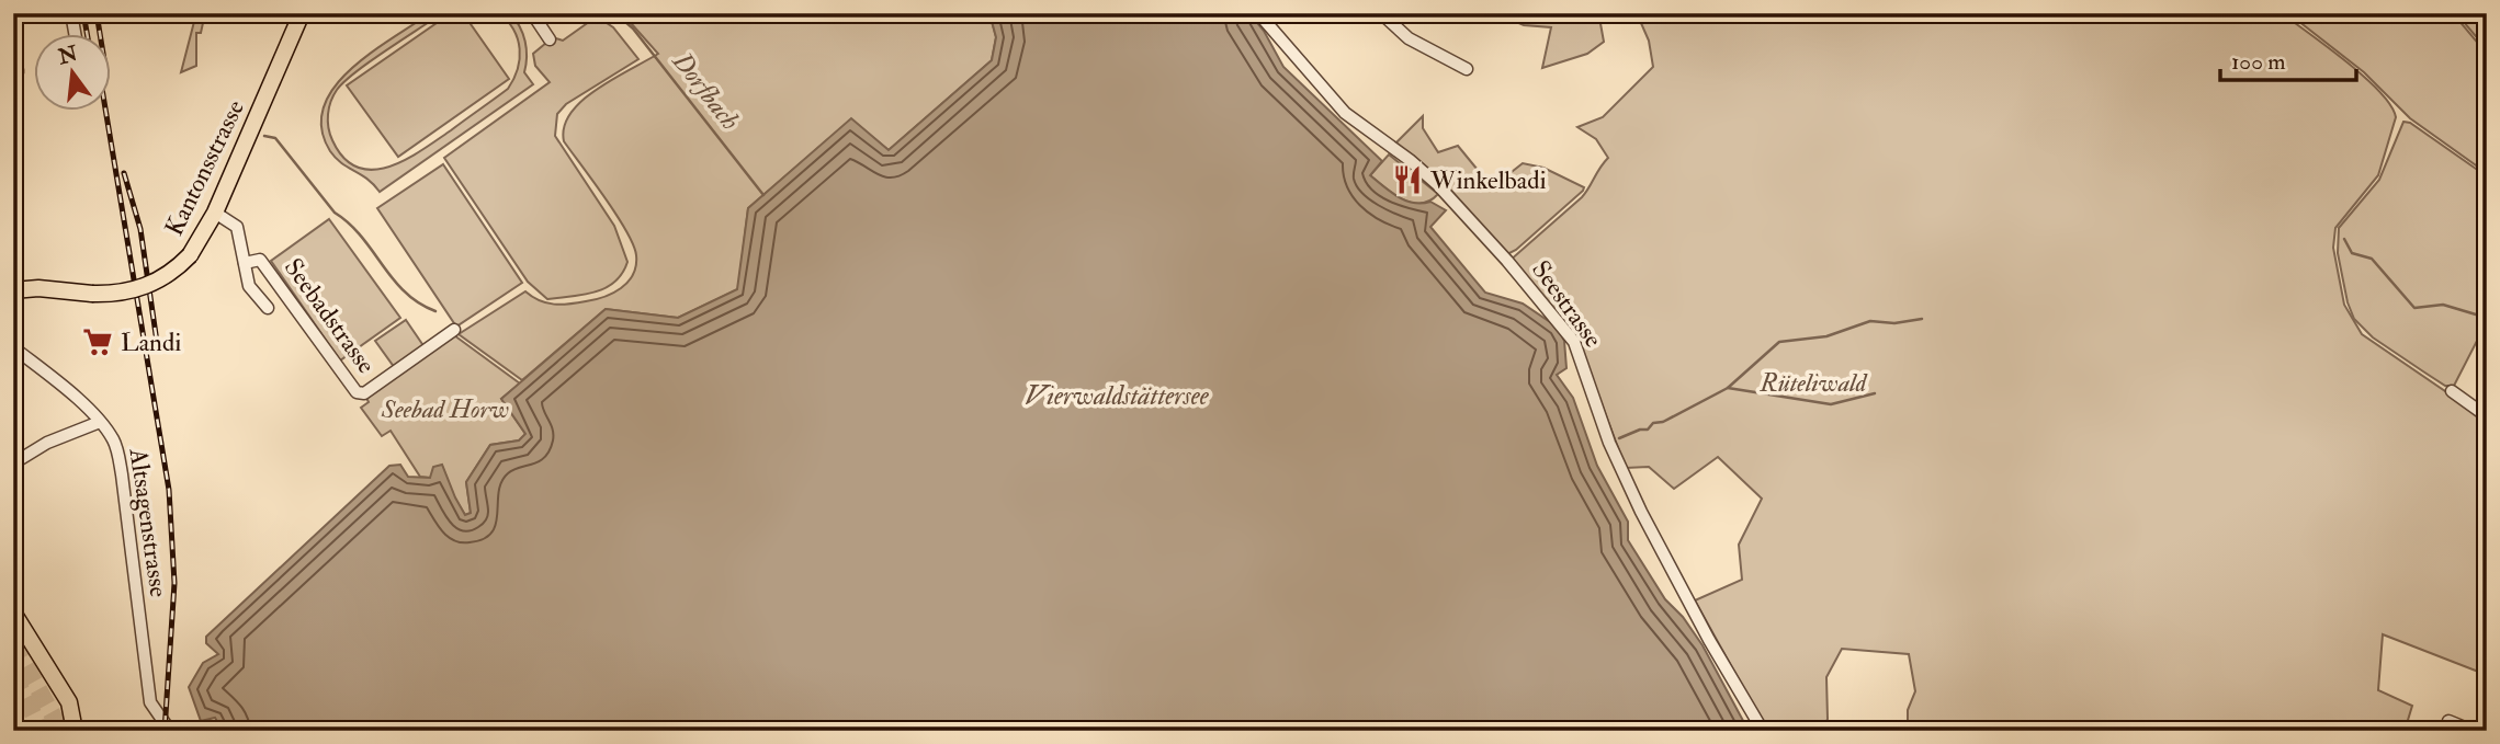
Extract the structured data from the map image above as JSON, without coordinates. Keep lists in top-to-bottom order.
{
  "streets": {
    "main road": ["Kantonsstrasse"],
    "street": ["Seestrasse", "Seebadstrasse", "Altsagenstrasse"]
  },
  "crossings": [
    ["Kantonsstrasse", "Seebadstrasse"]
  ],
  "water": ["Dorfbach", "Vierwaldstättersee"],
  "parks": ["Rüteliwald", "Seebad Horw"],
  "places": {
    "restaurant": ["Winkelbadi"],
    "supermarket": ["Landi"]
  },
  "scale_bar": "100 m",
  "north": "top"
}
